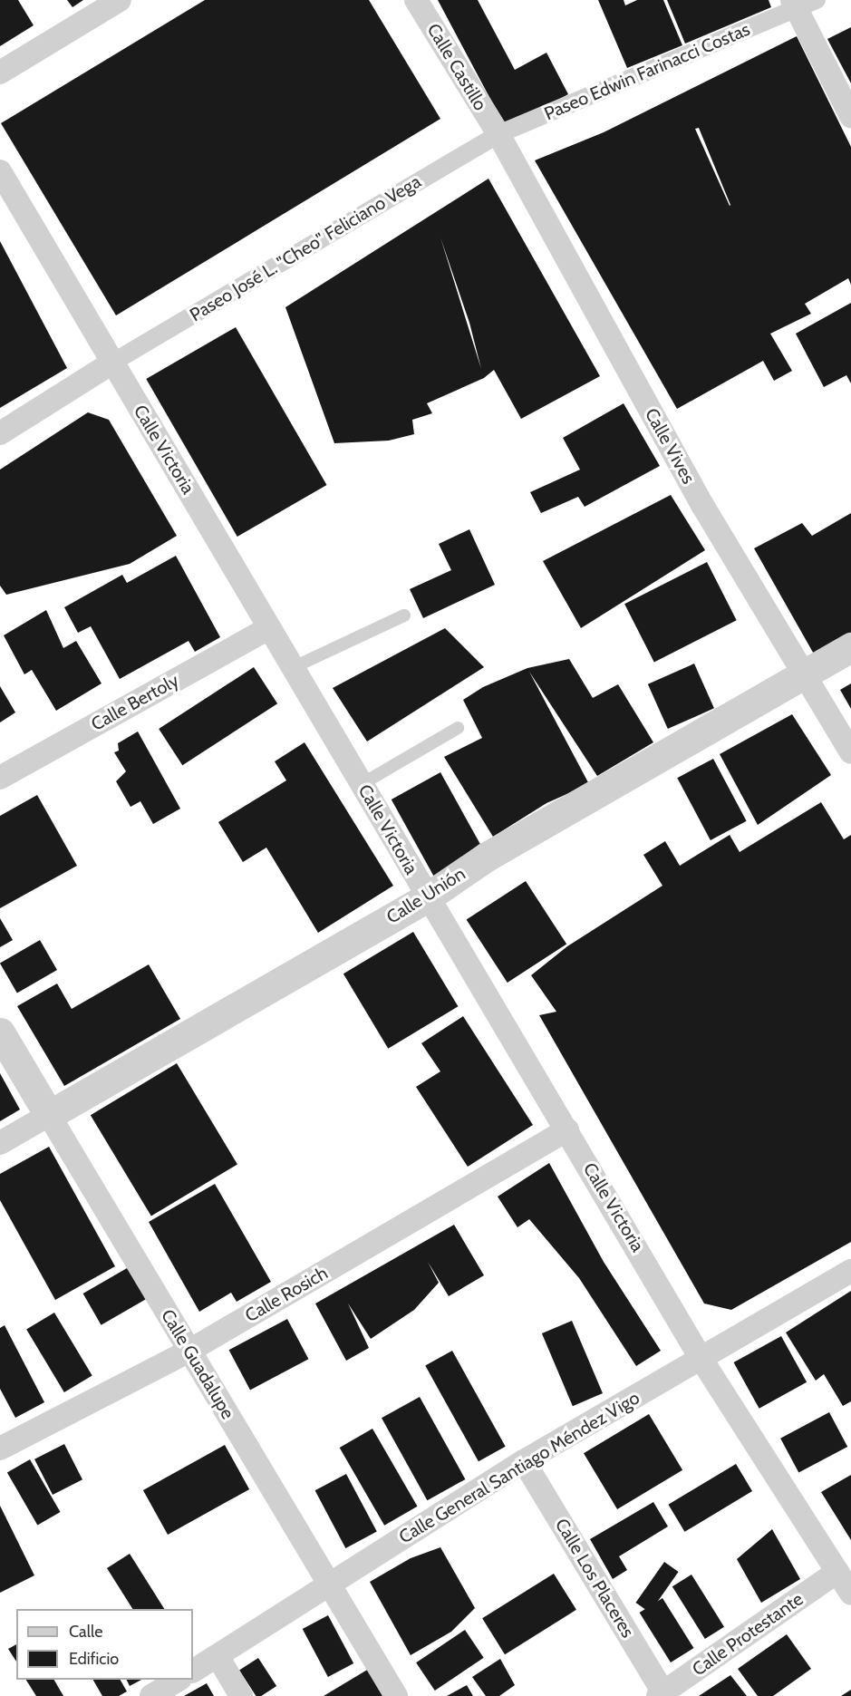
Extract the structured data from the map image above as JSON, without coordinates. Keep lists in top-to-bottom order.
{
  "streets": {
    "street": [
      "Calle Castillo",
      "Paseo Edwin Farinacci Costas",
      "Paseo José L. \"Cheo\" Feliciano Vega",
      "Calle Vives",
      "Calle Victoria",
      "Calle Bertoly",
      "Calle Unión",
      "Calle Rosich",
      "Calle Guadalupe",
      "Calle General Santiago Méndez Vigo",
      "Calle Los Placeres",
      "Calle Protestante"
    ]
  },
  "crossings": [
    ["Calle Castillo", "Paseo Edwin Farinacci Costas"],
    ["Calle Castillo", "Paseo José L. \"Cheo\" Feliciano Vega"],
    ["Calle Castillo", "Calle Vives"],
    ["Paseo Edwin Farinacci Costas", "Paseo José L. \"Cheo\" Feliciano Vega"],
    ["Paseo Edwin Farinacci Costas", "Calle Vives"],
    ["Paseo José L. \"Cheo\" Feliciano Vega", "Calle Vives"],
    ["Paseo José L. \"Cheo\" Feliciano Vega", "Calle Victoria"],
    ["Calle Vives", "Calle Unión"],
    ["Calle Victoria", "Calle Bertoly"],
    ["Calle Victoria", "Calle Unión"],
    ["Calle Victoria", "Calle Rosich"],
    ["Calle Victoria", "Calle General Santiago Méndez Vigo"],
    ["Calle Victoria", "Calle Protestante"],
    ["Calle Unión", "Calle Guadalupe"],
    ["Calle Rosich", "Calle Guadalupe"],
    ["Calle Guadalupe", "Calle General Santiago Méndez Vigo"],
    ["Calle General Santiago Méndez Vigo", "Calle Los Placeres"],
    ["Calle Los Placeres", "Calle Protestante"]
  ],
  "legend": ["Calle", "Edificio"]
}
